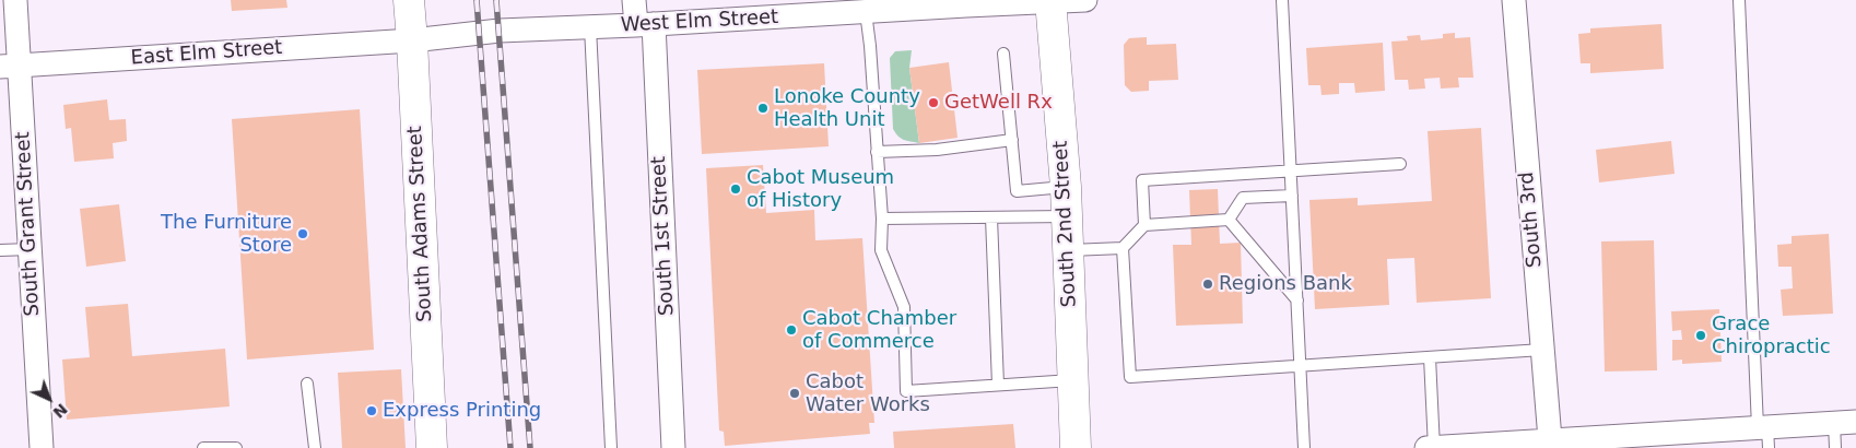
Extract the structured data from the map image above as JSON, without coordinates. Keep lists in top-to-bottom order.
{
  "streets": {
    "main road": ["South Adams Street", "South 2nd Street"],
    "street": [
      "West Elm Street",
      "East Elm Street",
      "South 3rd",
      "South Grant Street",
      "South 1st Street"
    ]
  },
  "crossings": [
    ["West Elm Street", "East Elm Street"],
    ["West Elm Street", "South Adams Street"],
    ["West Elm Street", "South 2nd Street"],
    ["West Elm Street", "South 1st Street"],
    ["East Elm Street", "South Grant Street"],
    ["East Elm Street", "South Adams Street"]
  ],
  "places": [
    "GetWell Rx",
    "Lonoke County Health Unit",
    "Cabot Museum of History",
    "The Furniture Store",
    "Regions Bank",
    "Cabot Chamber of Commerce",
    "Grace Chiropractic",
    "Cabot Water Works",
    "Express Printing"
  ],
  "north": "bottom right"
}
